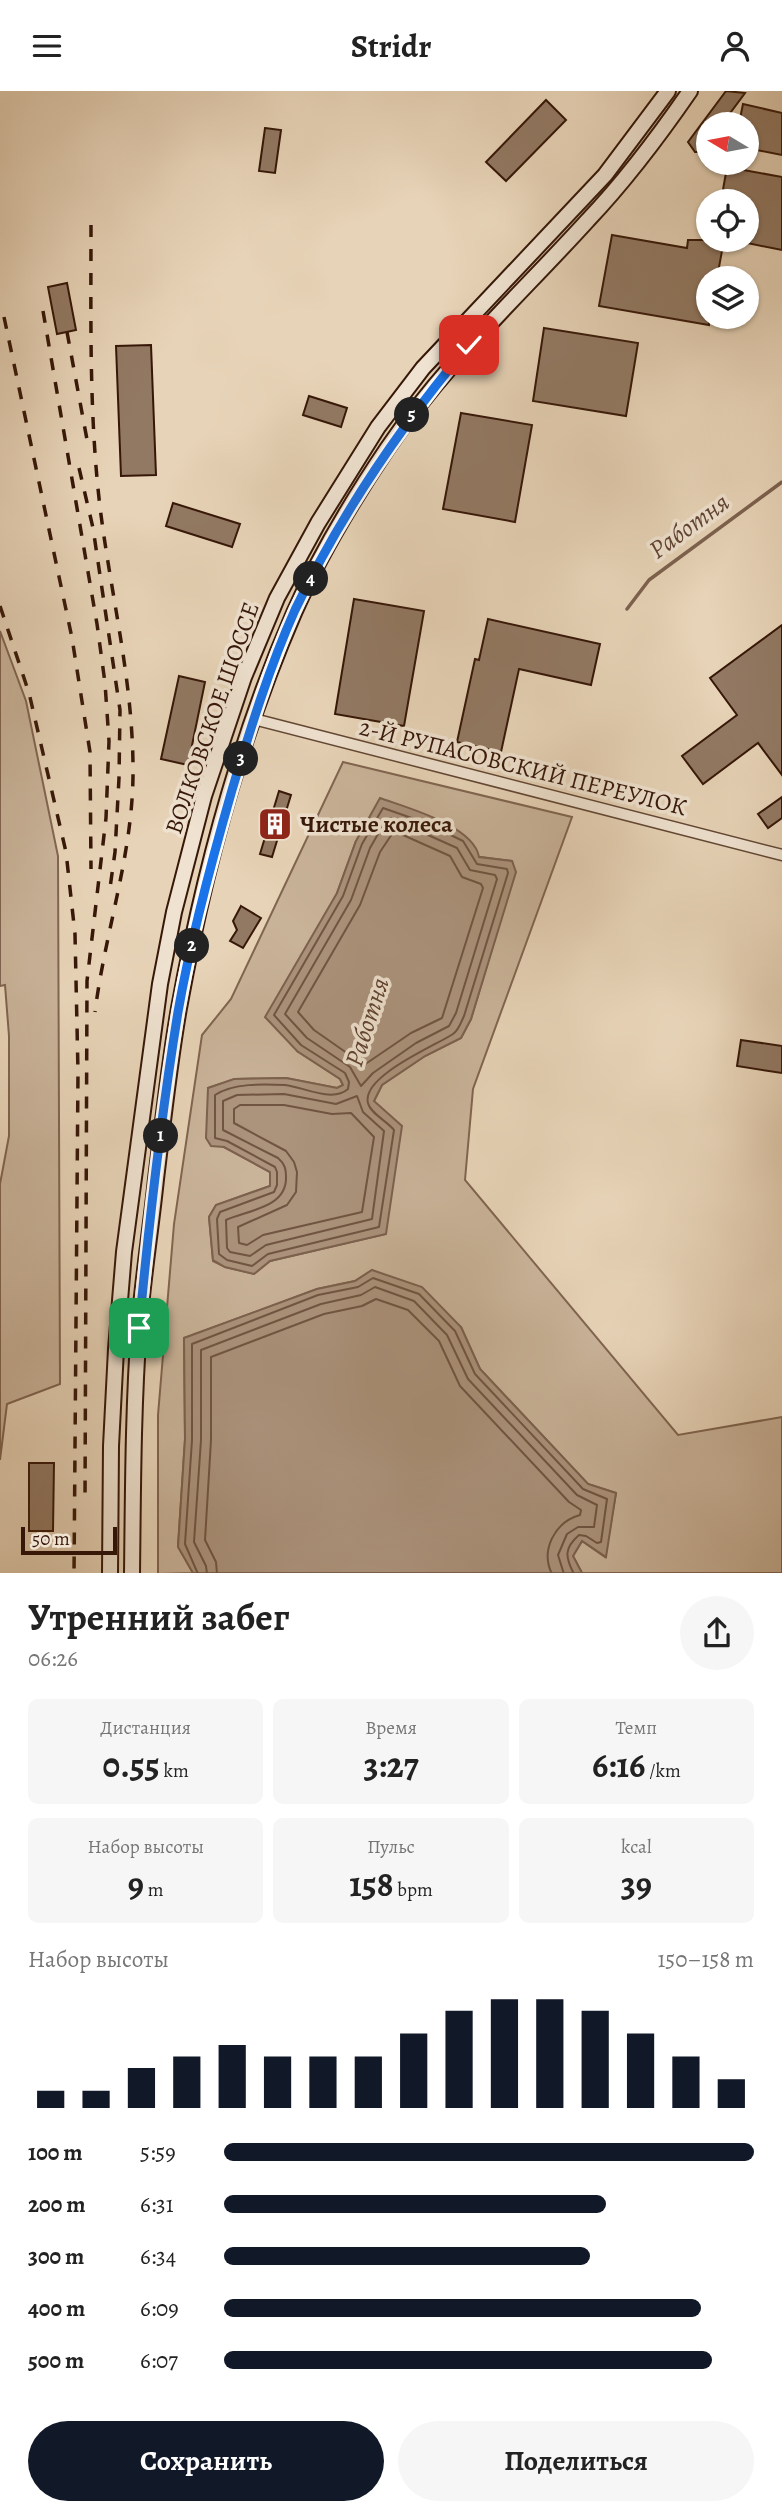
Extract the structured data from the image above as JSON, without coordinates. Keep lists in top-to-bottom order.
{
  "streets": {
    "main road": ["ВОЛКОВСКОЕ ШОССЕ"],
    "street": ["2-Й РУПАСОВСКИЙ ПЕРЕУЛОК"]
  },
  "crossings": [
    ["ВОЛКОВСКОЕ ШОССЕ", "2-Й РУПАСОВСКИЙ ПЕРЕУЛОК"]
  ],
  "water": ["Работня"],
  "places": {
    "building": ["Чистые колеса"]
  },
  "scale_bar": "50 m",
  "north": "left",
  "page": {
    "header": "Stridr",
    "pins": [
      "5",
      "4",
      "3",
      "2",
      "1"
    ],
    "scale": "50 m",
    "heading": ["Утренний забег", "06:26"],
    "stats": [
      ["Дистанция", "0.55 km"],
      ["Время", "3:27"],
      ["Темп", "6:16 /km"],
      ["Набор высоты", "9 m"],
      ["Пульс", "158 bpm"],
      ["kcal", "39"]
    ],
    "chart": ["Набор высоты", "150–158 m"],
    "list": [
      {
        "name": "100 m",
        "note": "5:59"
      },
      {
        "name": "200 m",
        "note": "6:31"
      },
      {
        "name": "300 m",
        "note": "6:34"
      },
      {
        "name": "400 m",
        "note": "6:09"
      },
      {
        "name": "500 m",
        "note": "6:07"
      }
    ],
    "buttons": ["Сохранить", "Поделиться"]
  }
}
